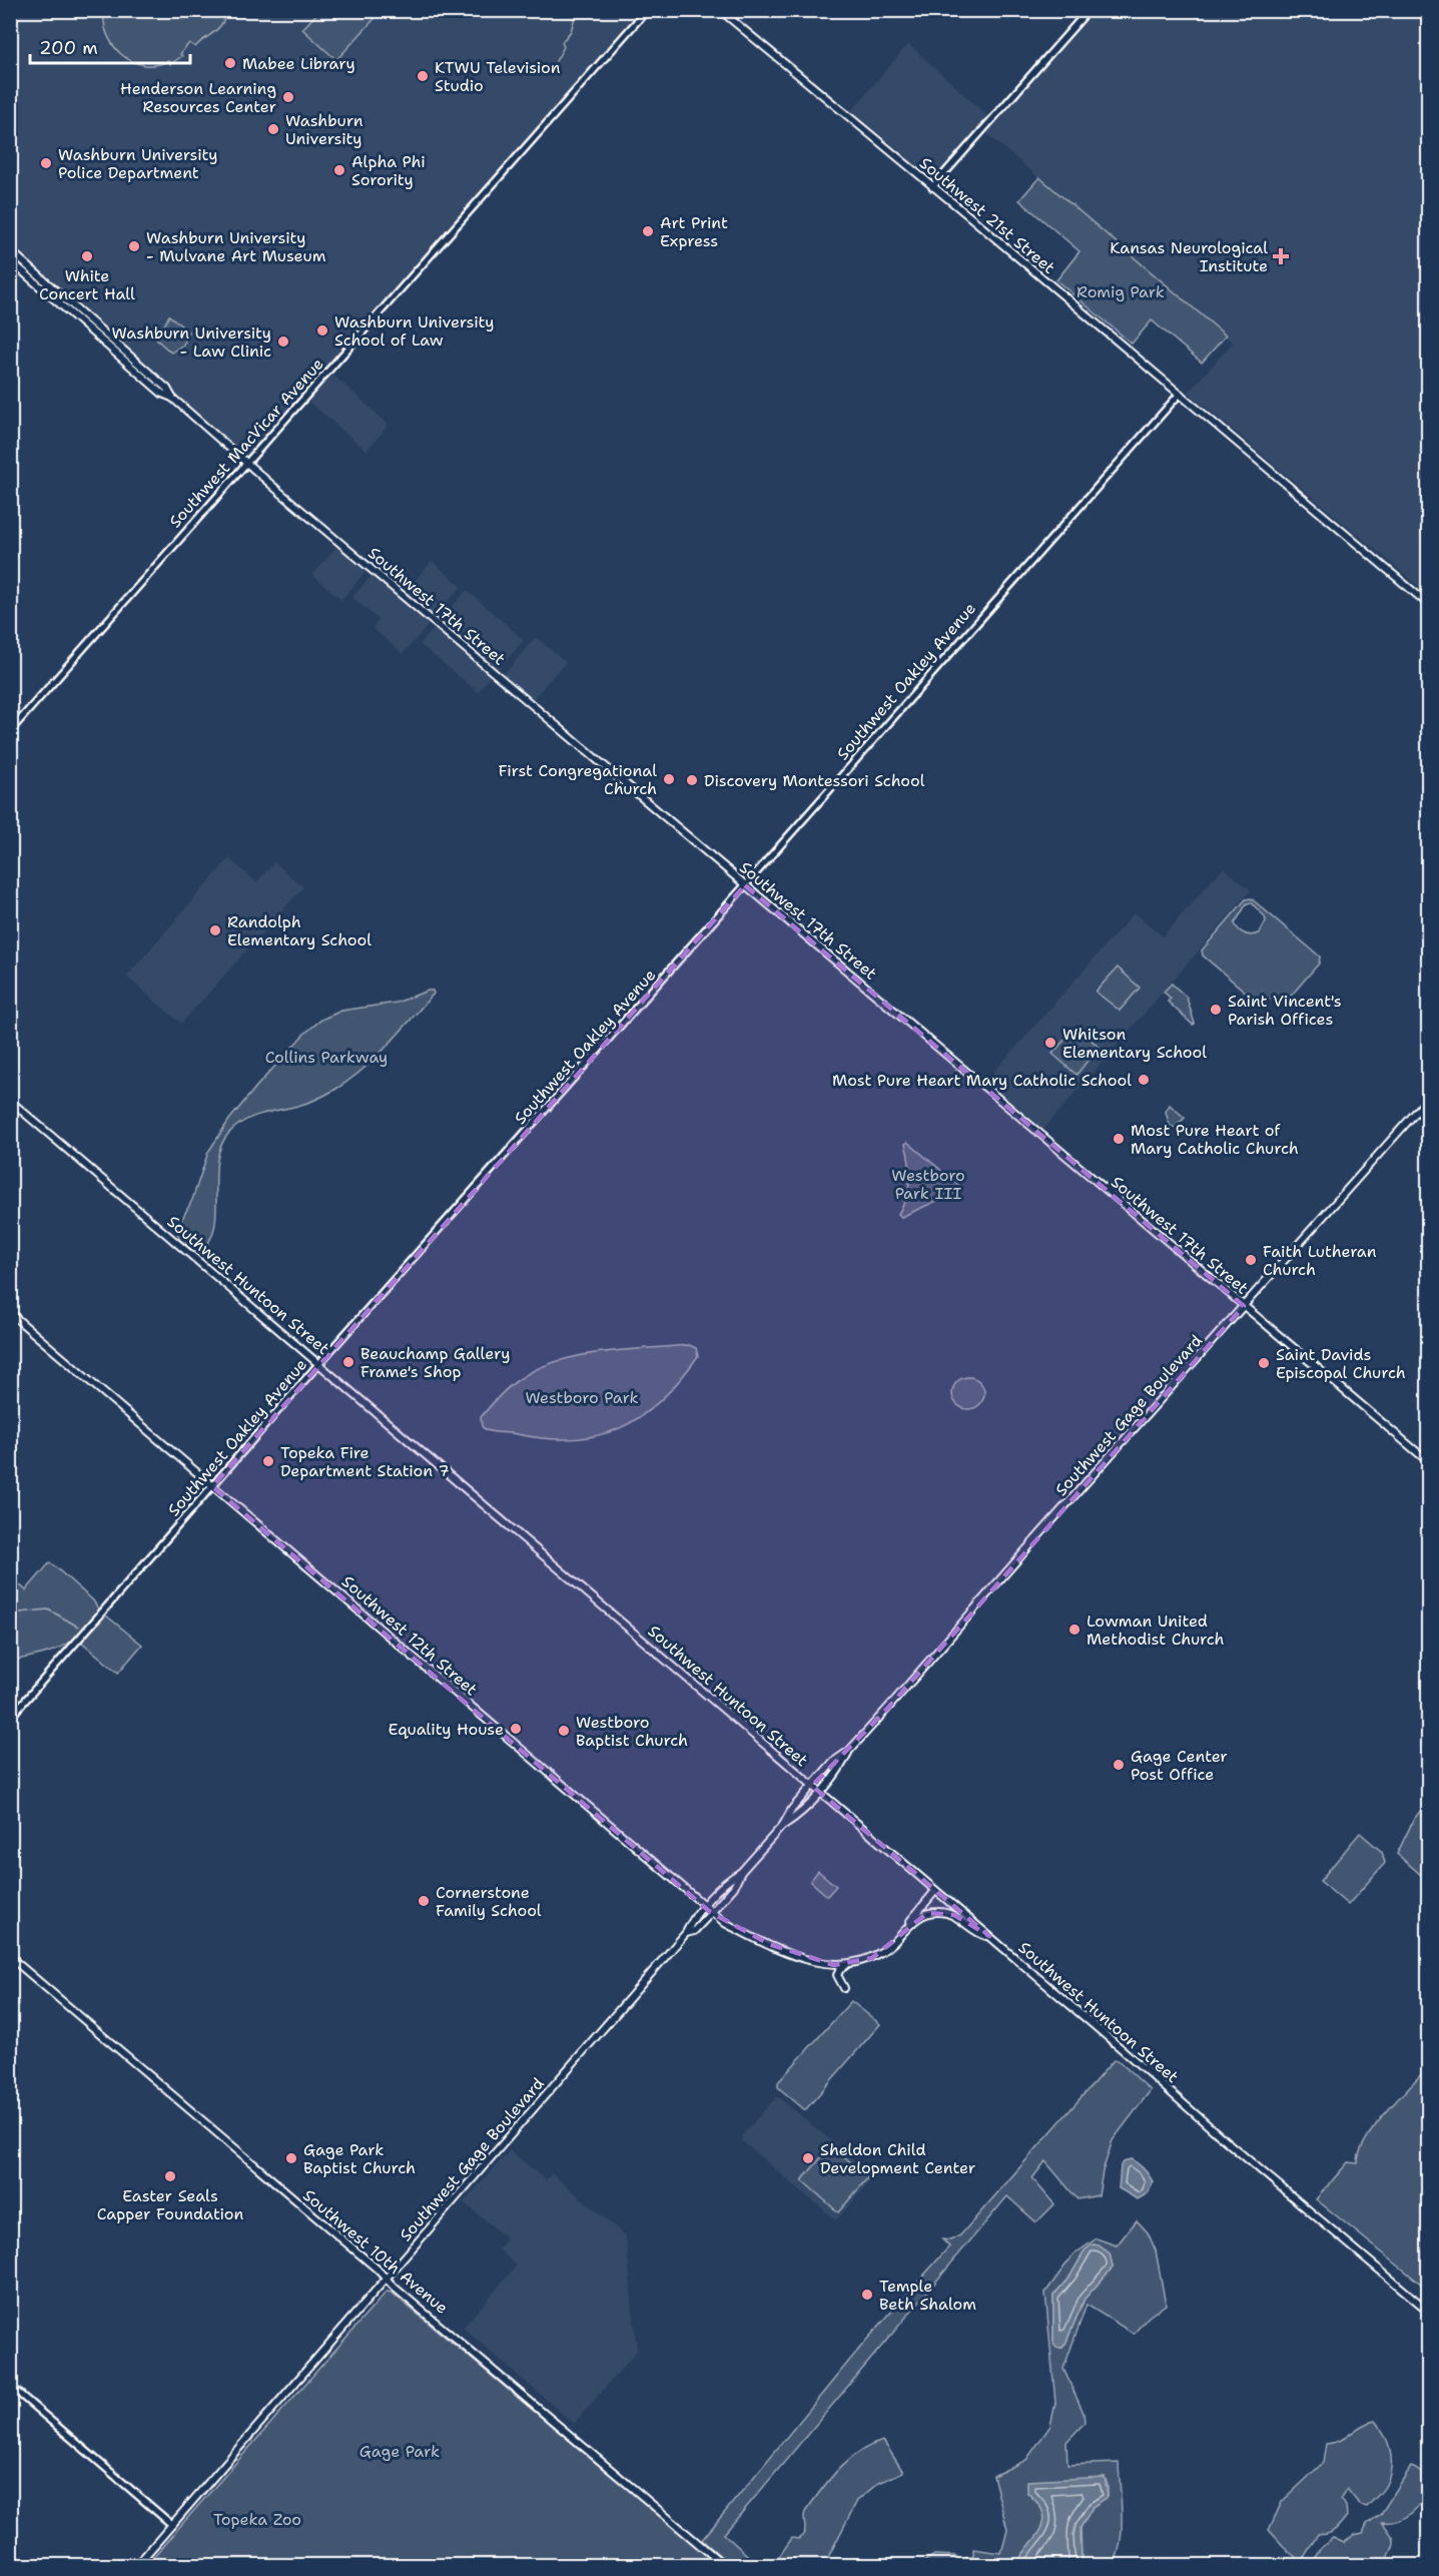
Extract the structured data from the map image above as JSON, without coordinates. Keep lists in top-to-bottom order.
{
  "streets": {
    "main road": [
      "Southwest 21st Street",
      "Southwest 17th Street",
      "Southwest Huntoon Street",
      "Southwest Gage Boulevard",
      "Southwest 12th Street",
      "Southwest 10th Avenue"
    ],
    "street": ["Southwest MacVicar Avenue", "Southwest Oakley Avenue"]
  },
  "crossings": [
    ["Southwest 21st Street", "Southwest Oakley Avenue"],
    ["Southwest MacVicar Avenue", "Southwest 17th Street"],
    ["Southwest 17th Street", "Southwest Oakley Avenue"],
    ["Southwest 17th Street", "Southwest Gage Boulevard"],
    ["Southwest Oakley Avenue", "Southwest Huntoon Street"],
    ["Southwest Oakley Avenue", "Southwest 12th Street"],
    ["Southwest Huntoon Street", "Southwest Gage Boulevard"],
    ["Southwest Gage Boulevard", "Southwest 12th Street"],
    ["Southwest Gage Boulevard", "Southwest 10th Avenue"]
  ],
  "parks": [
    "Romig Park",
    "Collins Parkway",
    "Westboro Park III",
    "Westboro Park",
    "Gage Park",
    "Topeka Zoo"
  ],
  "places": {
    "other": [
      "Mabee Library",
      "KTWU Television Studio",
      "Henderson Learning Resources Center",
      "Washburn University",
      "Washburn University Police Department",
      "Alpha Phi Sorority",
      "Art Print Express",
      "Washburn University - Mulvane Art Museum",
      "White Concert Hall",
      "Washburn University School of Law",
      "Washburn University - Law Clinic",
      "First Congregational Church",
      "Discovery Montessori School",
      "Randolph Elementary School",
      "Saint Vincent's Parish Offices",
      "Whitson Elementary School",
      "Most Pure Heart Mary Catholic School",
      "Most Pure Heart of Mary Catholic Church",
      "Faith Lutheran Church",
      "Beauchamp Gallery Frame's Shop",
      "Saint Davids Episcopal Church",
      "Topeka Fire Department Station 7",
      "Lowman United Methodist Church",
      "Equality House",
      "Westboro Baptist Church",
      "Gage Center Post Office",
      "Cornerstone Family School",
      "Gage Park Baptist Church",
      "Sheldon Child Development Center",
      "Easter Seals Capper Foundation",
      "Temple Beth Shalom"
    ],
    "health": ["Kansas Neurological Institute"]
  },
  "scale_bar": "200 m"
}
